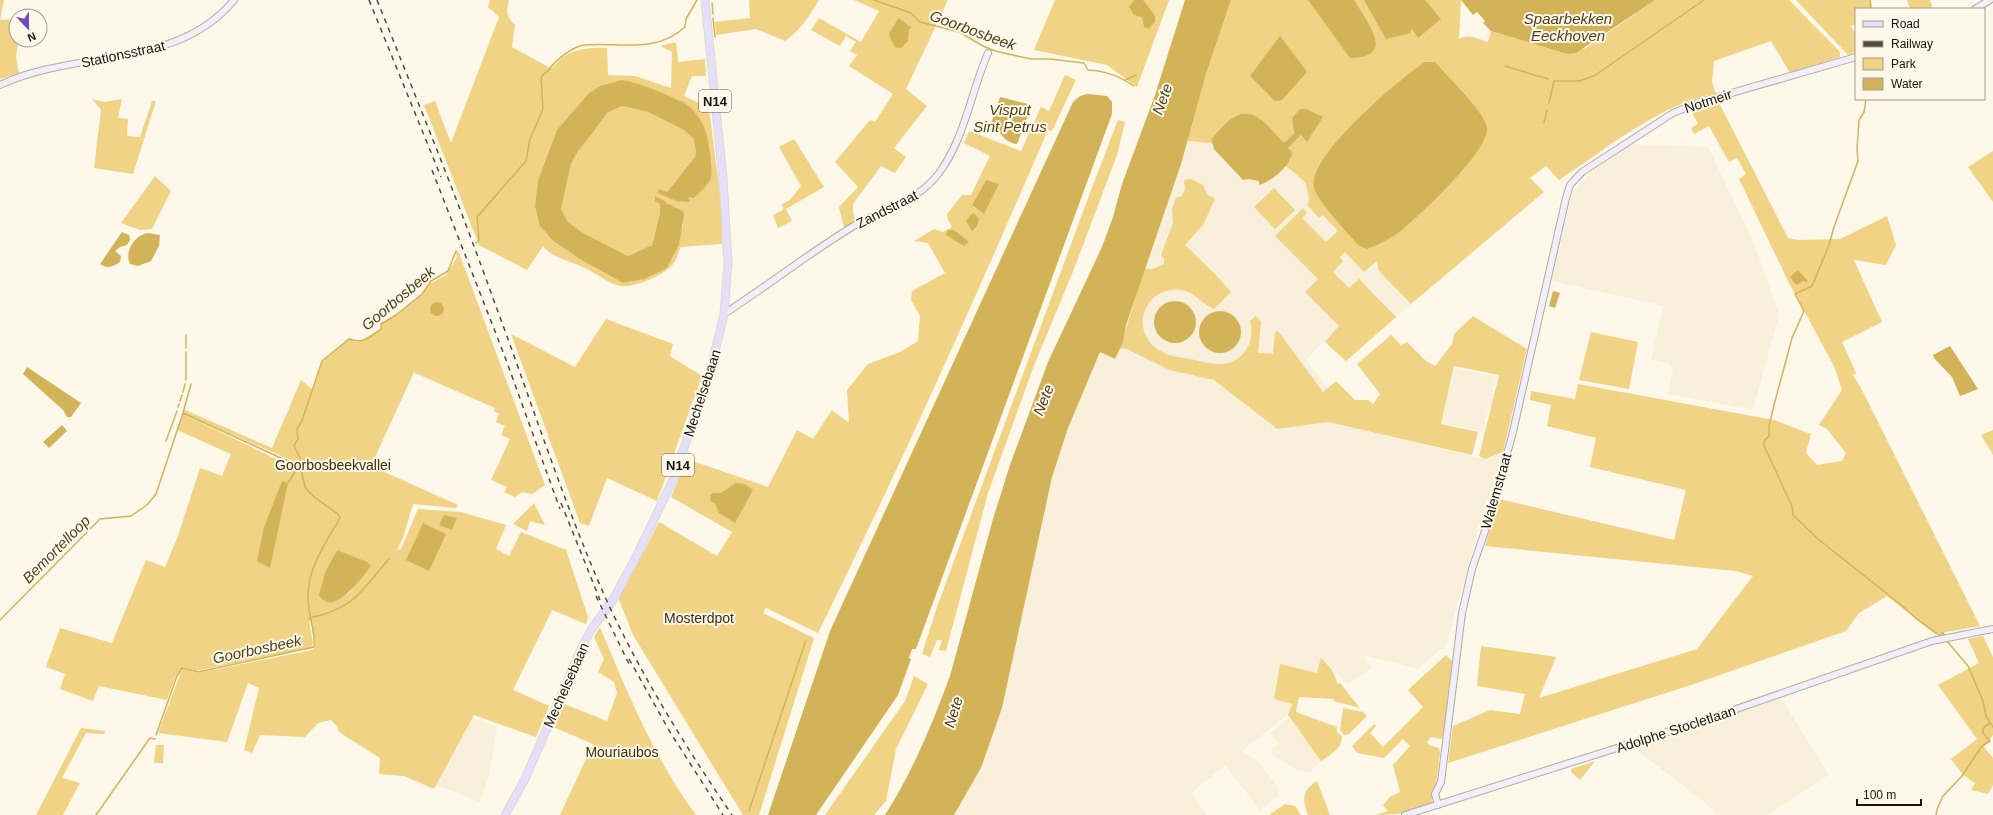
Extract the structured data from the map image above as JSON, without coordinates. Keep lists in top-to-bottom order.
{
  "streets": {
    "main road": ["N14", "Mechelsebaan"],
    "street": [
      "Stationsstraat",
      "Notmeir",
      "Zandstraat",
      "Walemstraat",
      "Adolphe Stocletlaan"
    ]
  },
  "crossings": [
    ["Notmeir", "Walemstraat"],
    ["Zandstraat", "Mechelsebaan"],
    ["Walemstraat", "Adolphe Stocletlaan"]
  ],
  "water": [
    "Spaarbekken Eeckhoven",
    "Goorbosbeek",
    "Nete",
    "Visput Sint Petrus",
    "Bemortelloop"
  ],
  "parks": ["Goorbosbeekvallei", "Mosterdpot", "Mouriaubos"],
  "legend": [
    "Road",
    "Railway",
    "Park",
    "Water"
  ],
  "scale_bar": "100 m",
  "north": "bottom"
}
